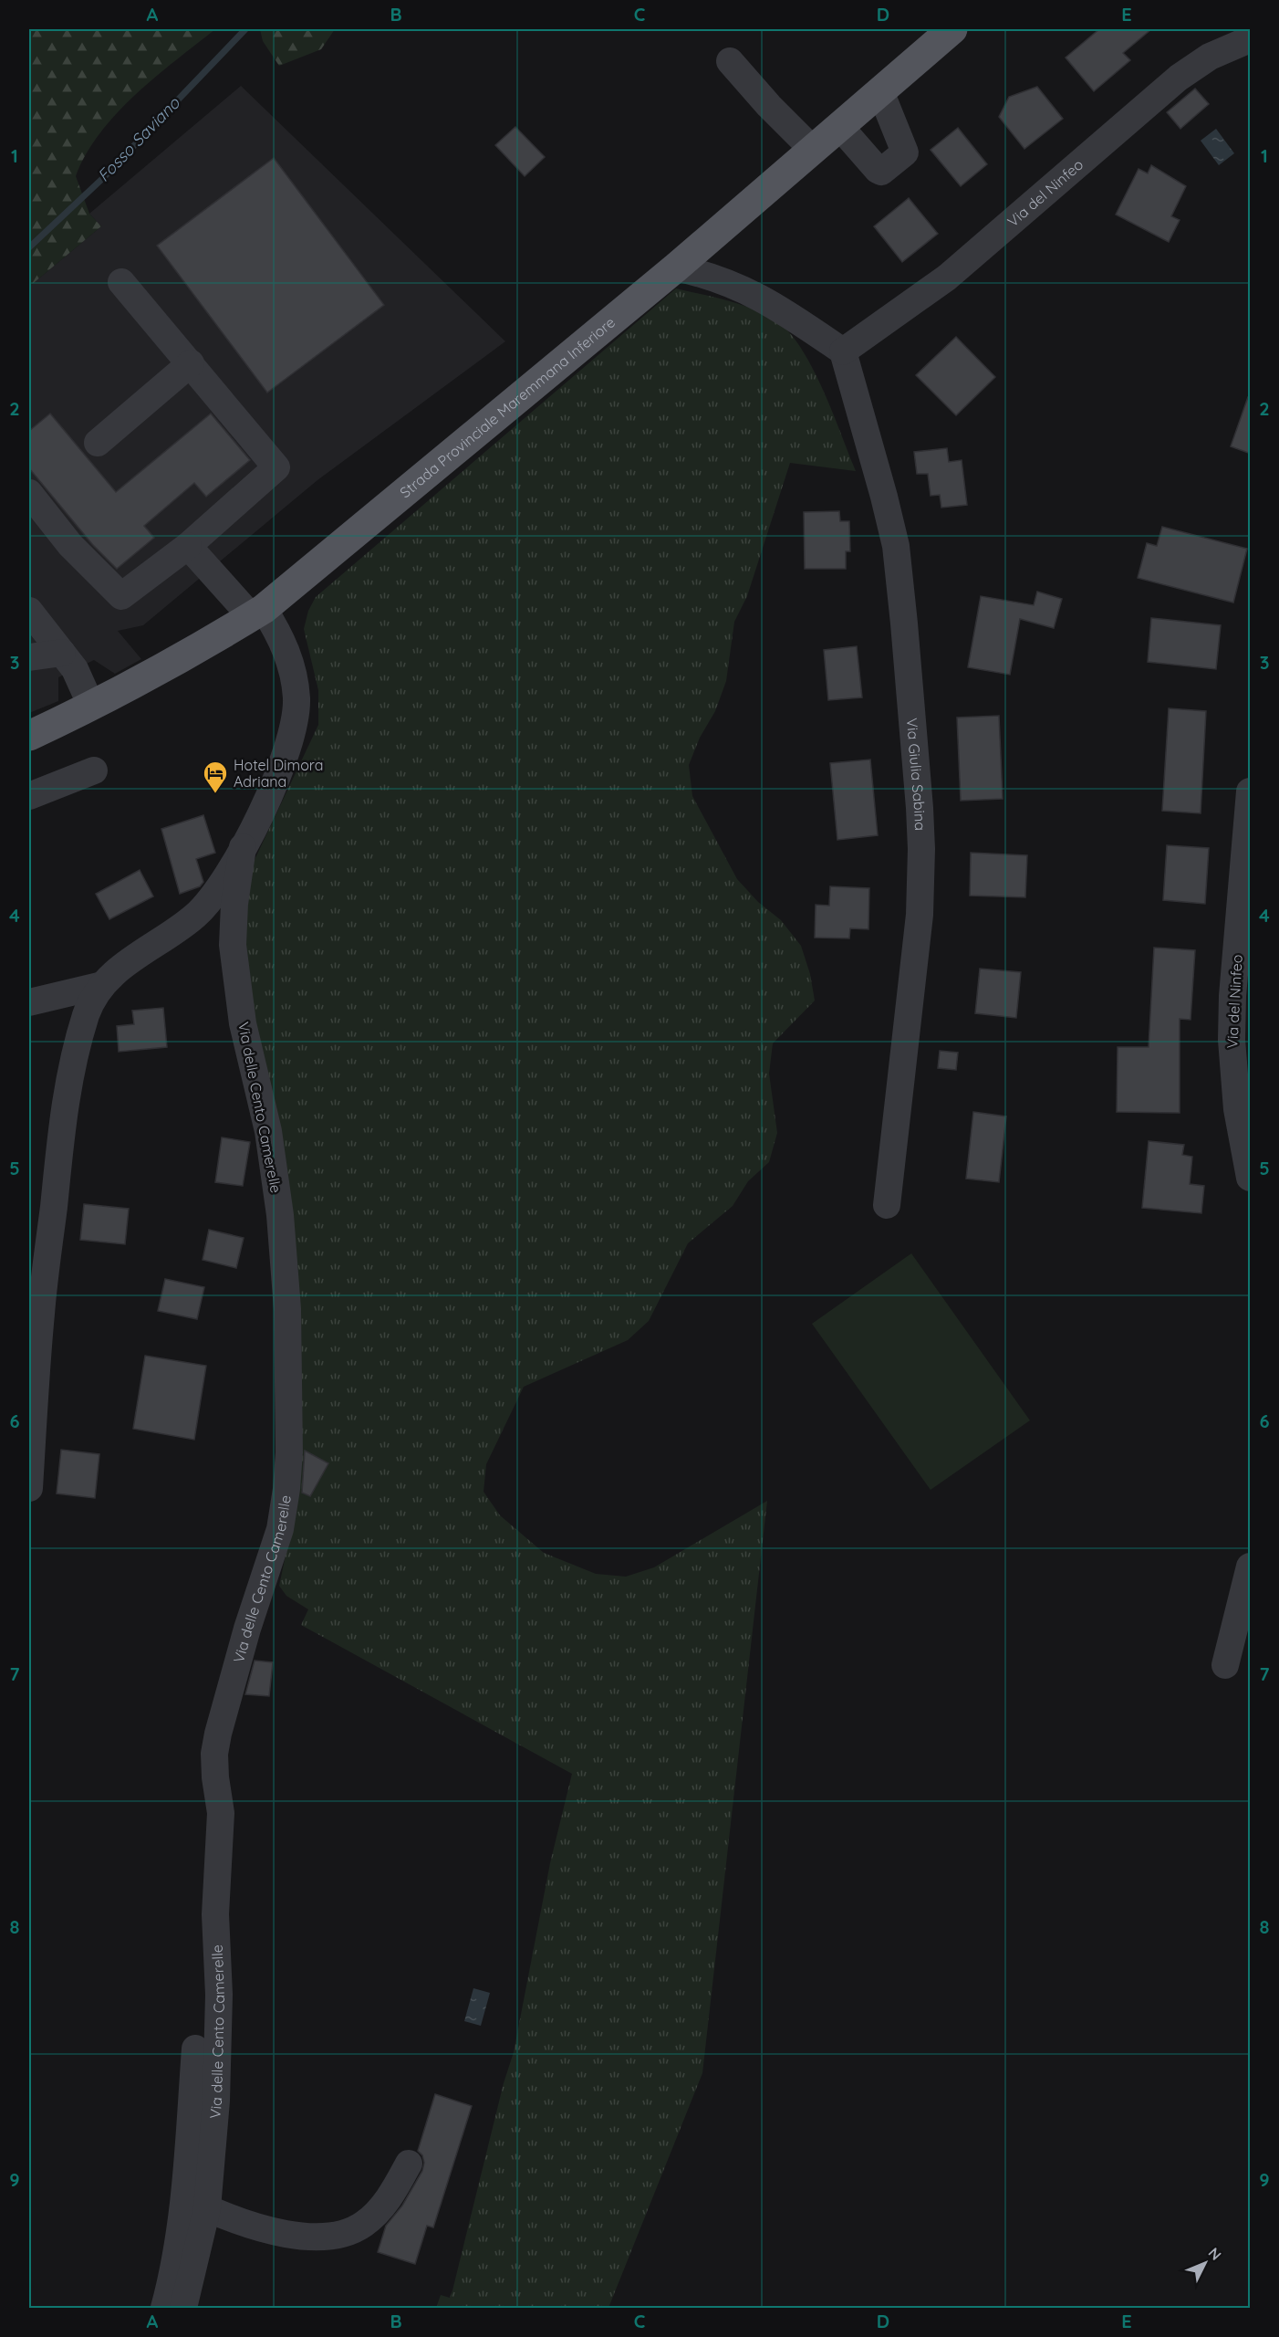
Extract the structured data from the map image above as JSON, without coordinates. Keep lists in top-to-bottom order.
{
  "streets": {
    "main road": ["Strada Provinciale Maremmana Inferiore"],
    "street": ["Via del Ninfeo", "Via Giulia Sabina", "Via delle Cento Camerelle"]
  },
  "crossings": [
    ["Via del Ninfeo", "Via Giulia Sabina"],
    ["Strada Provinciale Maremmana Inferiore", "Via delle Cento Camerelle"]
  ],
  "water": ["Fosso Saviano"],
  "places": {
    "hotel": ["Hotel Dimora Adriana"]
  },
  "north": "top right",
  "grid": {
    "columns": [
      "A",
      "B",
      "C",
      "D",
      "E"
    ],
    "rows": [
      "1",
      "2",
      "3",
      "4",
      "5",
      "6",
      "7",
      "8",
      "9"
    ]
  }
}
